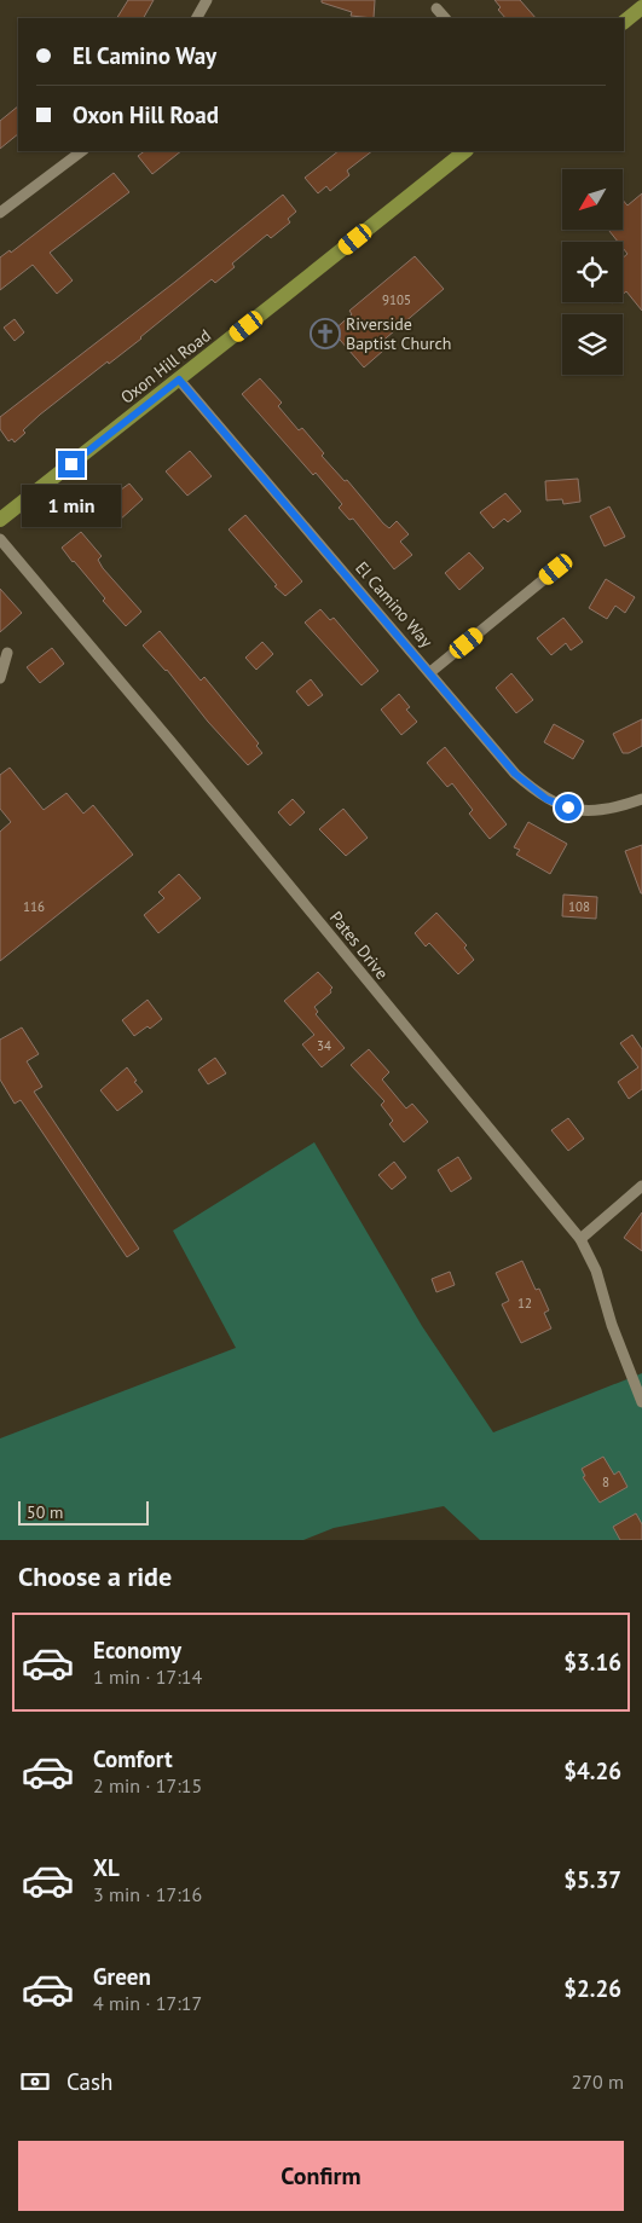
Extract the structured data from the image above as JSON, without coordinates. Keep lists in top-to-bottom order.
{
  "streets": {
    "main road": ["Oxon Hill Road"],
    "street": ["El Camino Way", "Pates Drive"]
  },
  "crossings": [
    ["Oxon Hill Road", "El Camino Way"]
  ],
  "places": {
    "church": ["Riverside Baptist Church"]
  },
  "house_numbers": [
    "9105",
    "116",
    "108",
    "34",
    "12",
    "8"
  ],
  "scale_bar": "50 m",
  "north": "bottom left",
  "page": {
    "banner": ["El Camino Way", "Oxon Hill Road"],
    "bubble": "1 min",
    "scale": "50 m",
    "heading": "Choose a ride",
    "list": [
      {
        "name": "Economy",
        "note": "1 min · 17:14",
        "value": "$3.16"
      },
      {
        "name": "Comfort",
        "note": "2 min · 17:15",
        "value": "$4.26"
      },
      {
        "name": "XL",
        "note": "3 min · 17:16",
        "value": "$5.37"
      },
      {
        "name": "Green",
        "note": "4 min · 17:17",
        "value": "$2.26"
      }
    ],
    "pay": ["Cash", "270 m"],
    "buttons": "Confirm"
  }
}
